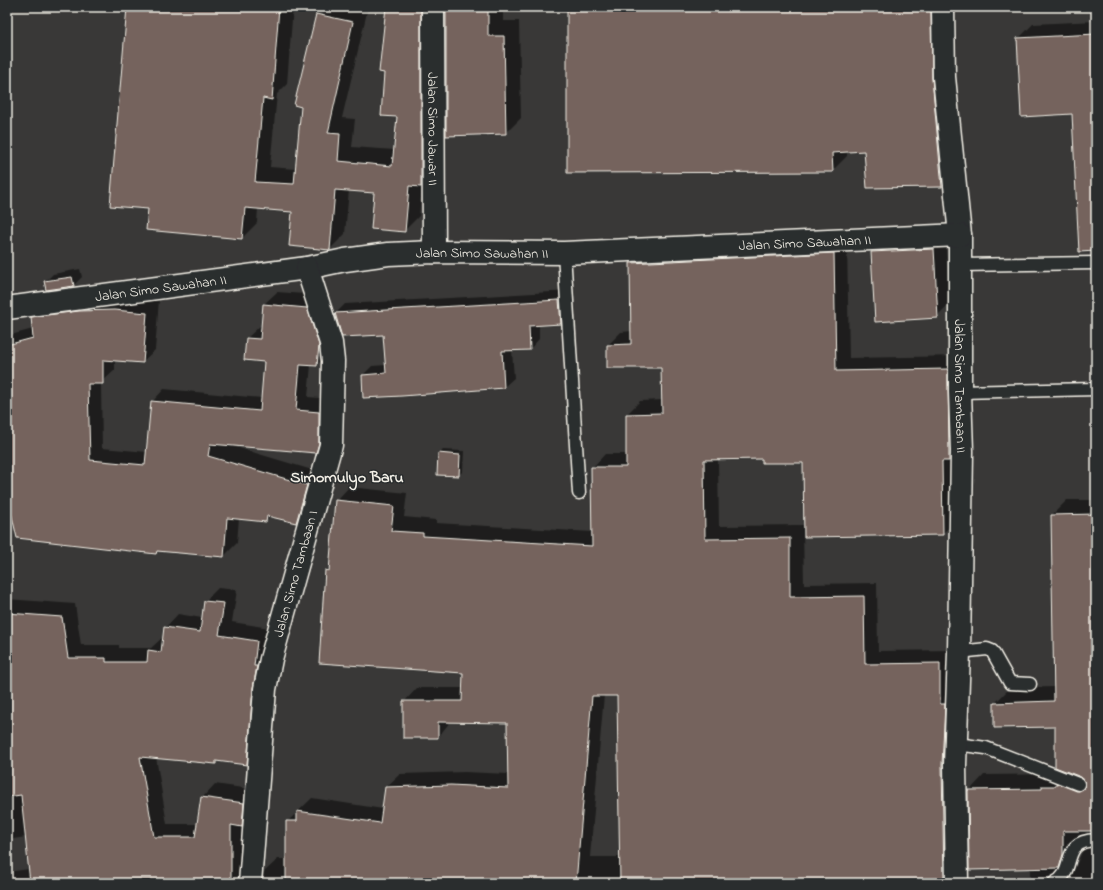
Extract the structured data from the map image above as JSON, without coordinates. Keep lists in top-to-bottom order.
{
  "streets": {
    "street": [
      "Jalan Simo Jawar II",
      "Jalan Simo Sawahan II",
      "Jalan Simo Tambaan II",
      "Jalan Simo Tambaan I"
    ]
  },
  "crossings": [
    ["Jalan Simo Jawar II", "Jalan Simo Sawahan II"],
    ["Jalan Simo Sawahan II", "Jalan Simo Tambaan II"],
    ["Jalan Simo Sawahan II", "Jalan Simo Tambaan I"]
  ],
  "districts": ["Simomulyo Baru"]
}
